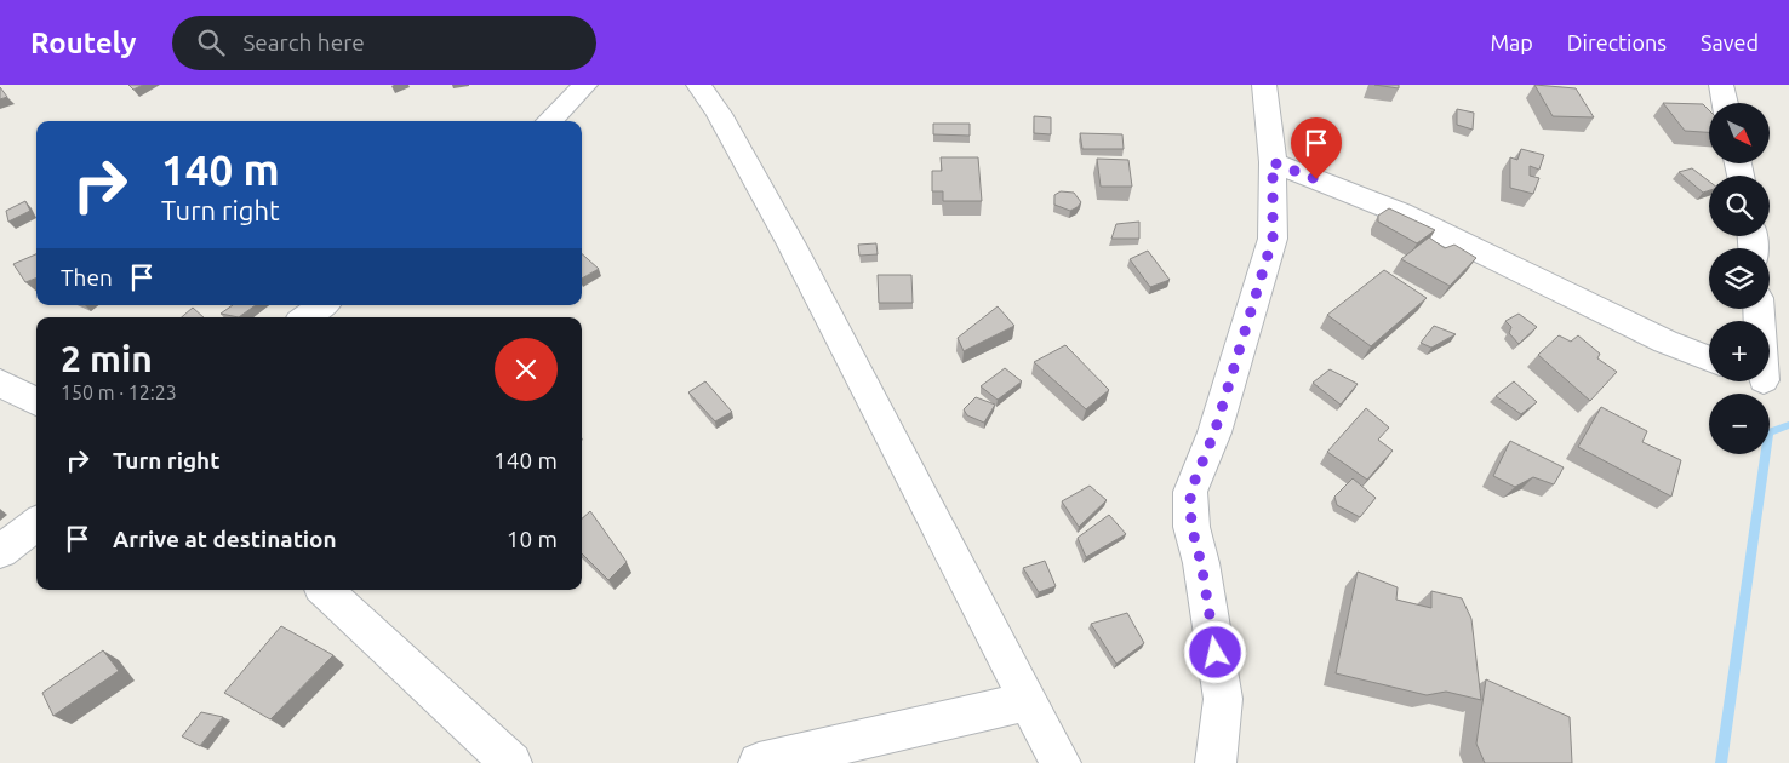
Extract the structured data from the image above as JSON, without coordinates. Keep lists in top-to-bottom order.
{
  "north": "bottom right",
  "page": {
    "header": "Routely",
    "search": "Search here",
    "nav": ["Map", "Directions", "Saved"],
    "map_buttons": ["+", "−"],
    "turn": ["140 m", "Turn right"],
    "then": "Then",
    "heading": ["2 min", "150 m · 12:23"],
    "list": [
      {
        "name": "Turn right",
        "value": "140 m"
      },
      {
        "name": "Arrive at destination",
        "value": "10 m"
      }
    ]
  }
}
